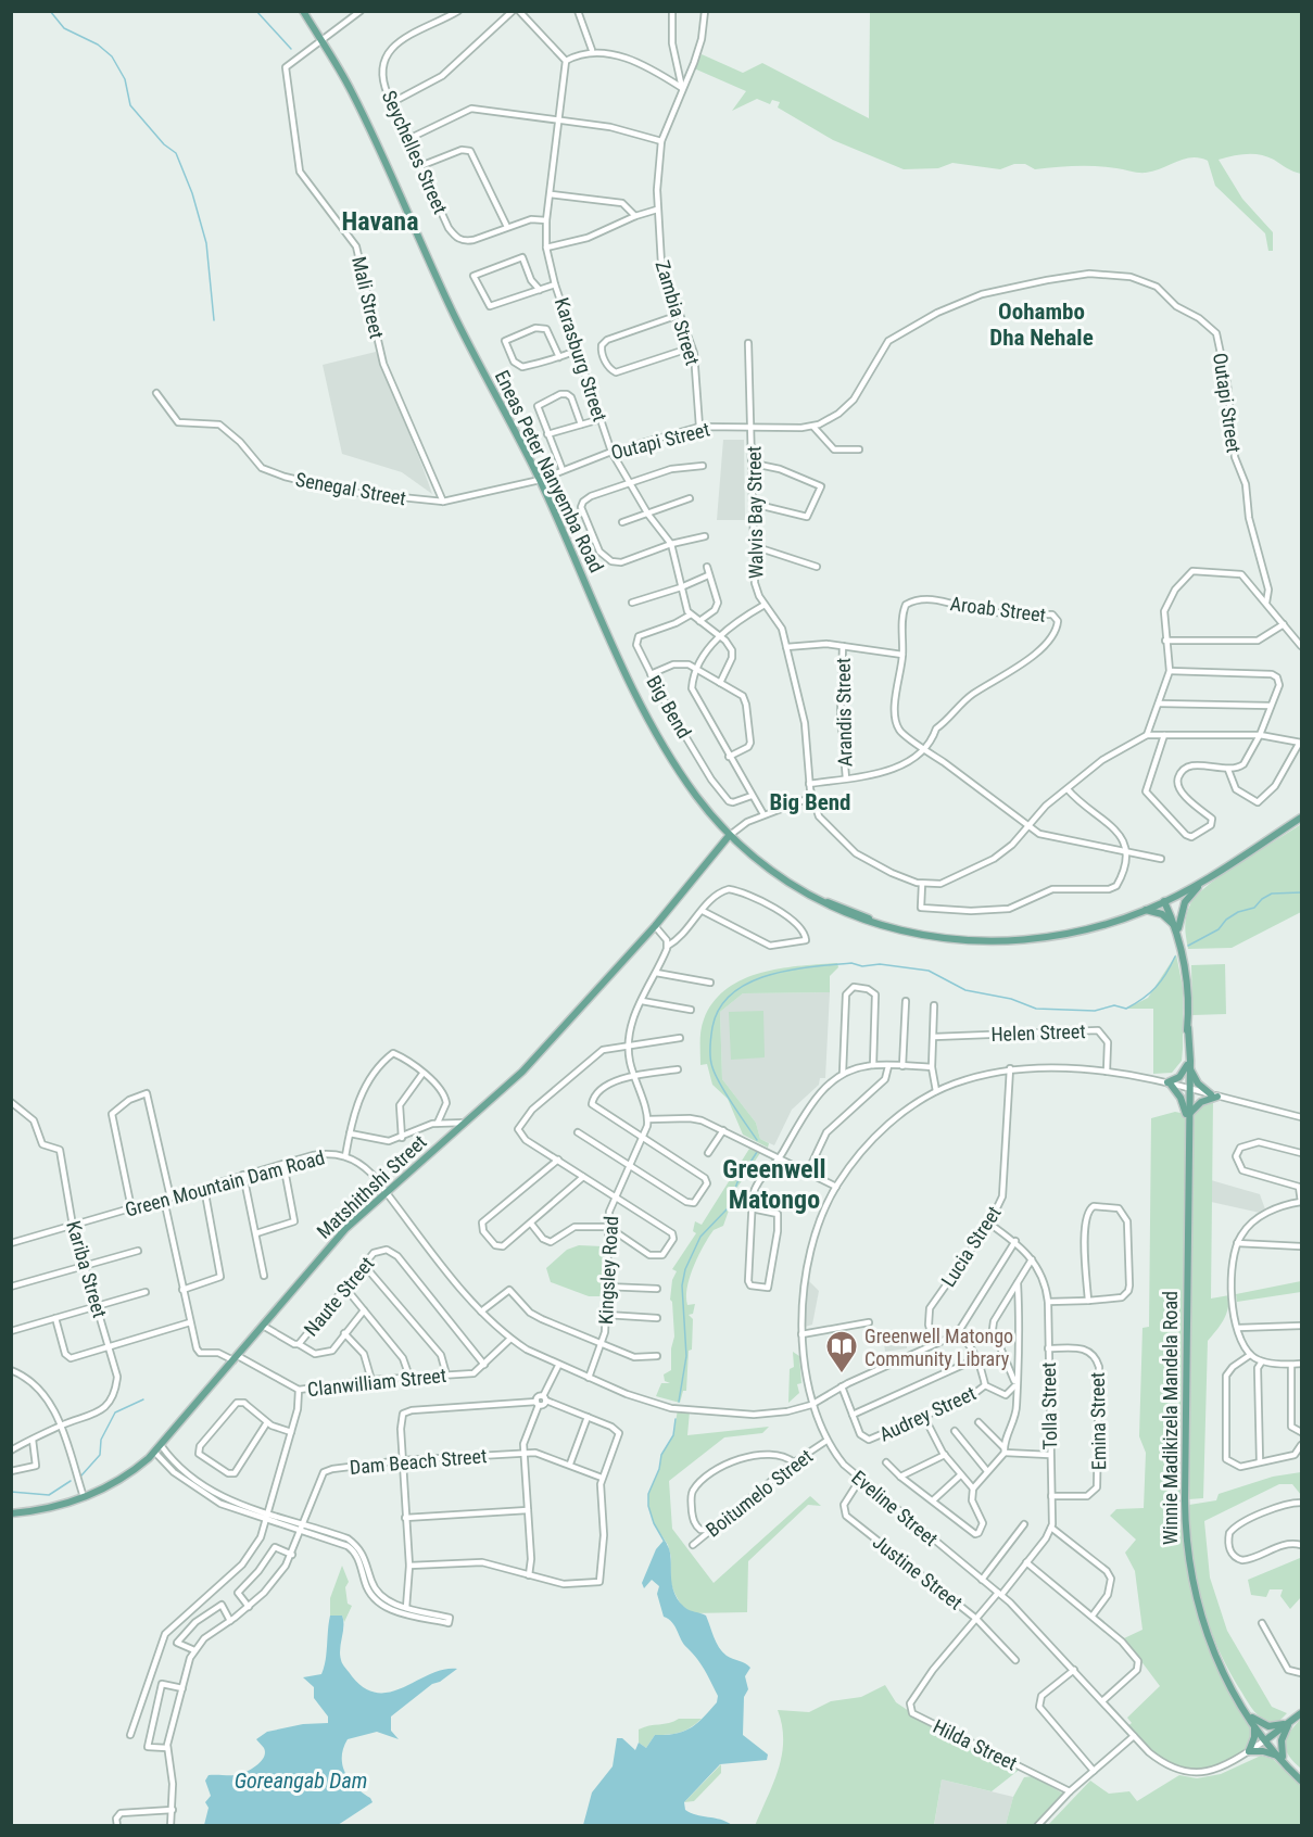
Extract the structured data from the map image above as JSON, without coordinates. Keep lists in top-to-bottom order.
{
  "streets": {
    "main road": ["Eneas Peter Nanyemba Road", "Matshithshi Street", "Winnie Madikizela Mandela Road"],
    "street": [
      "Seychelles Street",
      "Mali Street",
      "Zambia Street",
      "Karasburg Street",
      "Outapi Street",
      "Senegal Street",
      "Walvis Bay Street",
      "Aroab Street",
      "Big Bend",
      "Arandis Street",
      "Helen Street",
      "Green Mountain Dam Road",
      "Lucia Street",
      "Kariba Street",
      "Kingsley Road",
      "Naute Street",
      "Clanwilliam Street",
      "Tolla Street",
      "Audrey Street",
      "Emina Street",
      "Dam Beach Street",
      "Boitumelo Street",
      "Eveline Street",
      "Justine Street",
      "Hilda Street"
    ]
  },
  "crossings": [
    ["Seychelles Street", "Karasburg Street"],
    ["Mali Street", "Eneas Peter Nanyemba Road"],
    ["Mali Street", "Senegal Street"],
    ["Zambia Street", "Outapi Street"],
    ["Karasburg Street", "Outapi Street"],
    ["Karasburg Street", "Big Bend"],
    ["Outapi Street", "Eneas Peter Nanyemba Road"],
    ["Outapi Street", "Senegal Street"],
    ["Outapi Street", "Walvis Bay Street"],
    ["Eneas Peter Nanyemba Road", "Senegal Street"],
    ["Eneas Peter Nanyemba Road", "Matshithshi Street"],
    ["Eneas Peter Nanyemba Road", "Winnie Madikizela Mandela Road"],
    ["Helen Street", "Eveline Street"],
    ["Green Mountain Dam Road", "Matshithshi Street"],
    ["Green Mountain Dam Road", "Kariba Street"],
    ["Green Mountain Dam Road", "Kingsley Road"],
    ["Green Mountain Dam Road", "Clanwilliam Street"],
    ["Green Mountain Dam Road", "Eveline Street"],
    ["Matshithshi Street", "Naute Street"],
    ["Matshithshi Street", "Clanwilliam Street"],
    ["Lucia Street", "Tolla Street"],
    ["Lucia Street", "Eveline Street"],
    ["Naute Street", "Clanwilliam Street"],
    ["Tolla Street", "Emina Street"],
    ["Winnie Madikizela Mandela Road", "Eveline Street"],
    ["Boitumelo Street", "Eveline Street"],
    ["Eveline Street", "Justine Street"],
    ["Eveline Street", "Hilda Street"],
    ["Justine Street", "Hilda Street"]
  ],
  "districts": [
    "Havana",
    "Oohambo Dha Nehale",
    "Big Bend",
    "Greenwell Matongo"
  ],
  "water": ["Goreangab Dam"],
  "places": {
    "library": ["Greenwell Matongo Community Library"]
  }
}
